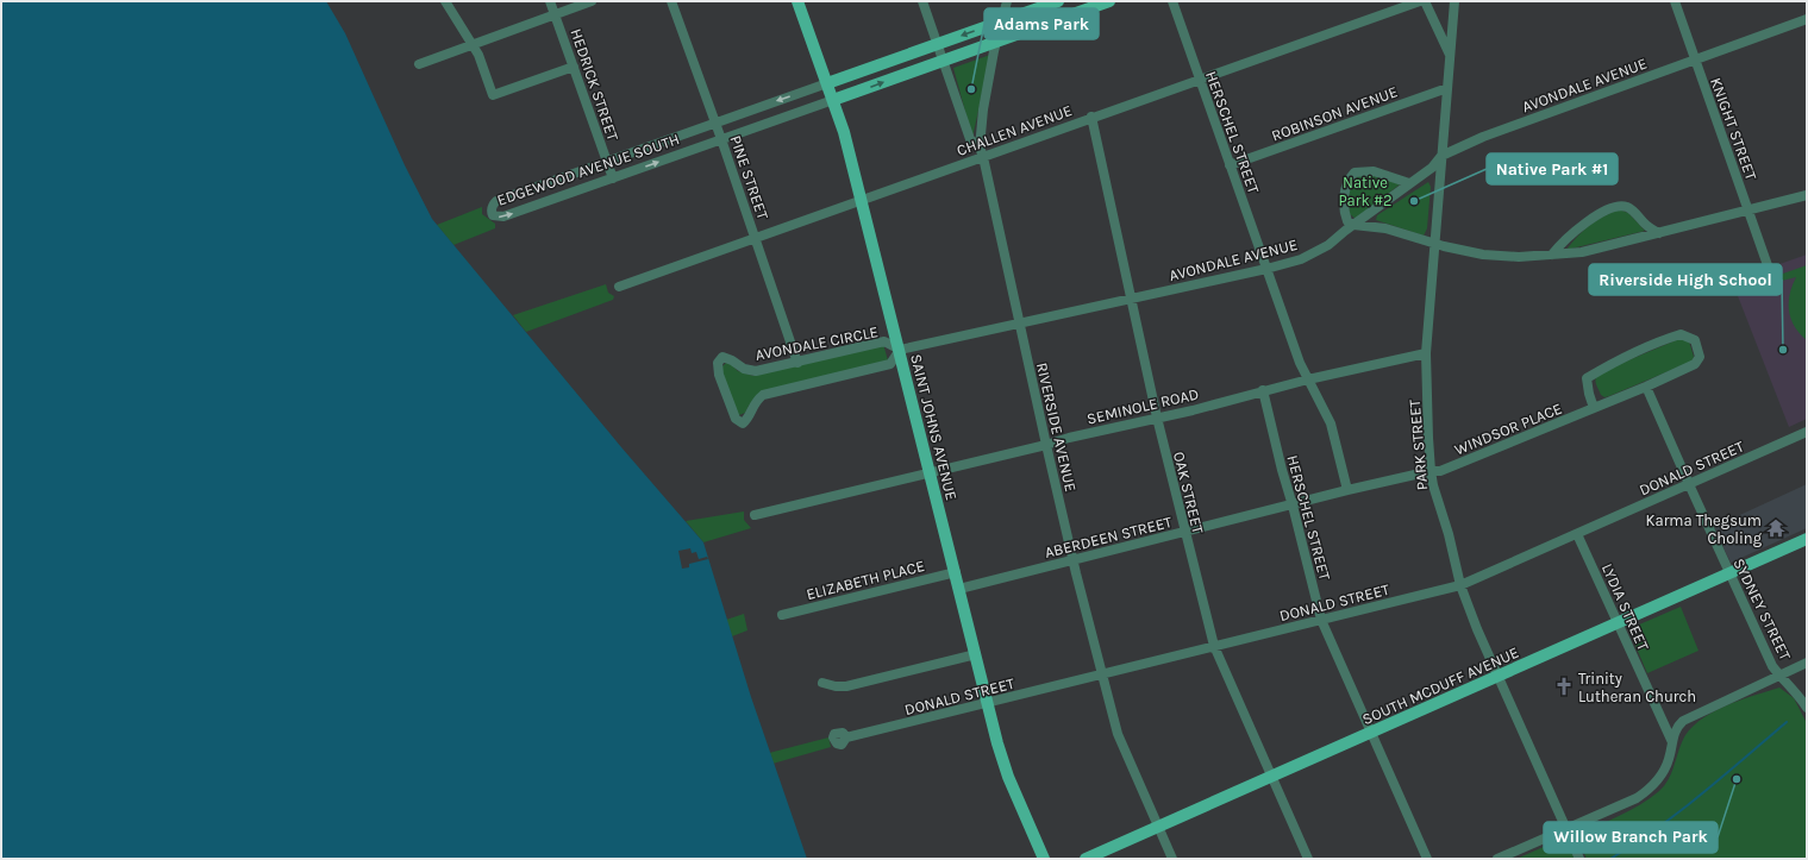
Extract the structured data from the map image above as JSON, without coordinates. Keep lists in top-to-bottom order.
{
  "streets": {
    "main road": ["EDGEWOOD AVENUE SOUTH", "SAINT JOHNS AVENUE", "SOUTH MCDUFF AVENUE"],
    "street": [
      "HEDRICK STREET",
      "AVONDALE AVENUE",
      "ROBINSON AVENUE",
      "KNIGHT STREET",
      "CHALLEN AVENUE",
      "HERSCHEL STREET",
      "PINE STREET",
      "AVONDALE CIRCLE",
      "SEMINOLE ROAD",
      "RIVERSIDE AVENUE",
      "WINDSOR PLACE",
      "PARK STREET",
      "DONALD STREET",
      "OAK STREET",
      "ABERDEEN STREET",
      "ELIZABETH PLACE",
      "LYDIA STREET",
      "SYDNEY STREET"
    ]
  },
  "crossings": [
    ["HEDRICK STREET", "EDGEWOOD AVENUE SOUTH"],
    ["AVONDALE AVENUE", "KNIGHT STREET"],
    ["AVONDALE AVENUE", "HERSCHEL STREET"],
    ["AVONDALE AVENUE", "AVONDALE CIRCLE"],
    ["AVONDALE AVENUE", "SAINT JOHNS AVENUE"],
    ["AVONDALE AVENUE", "RIVERSIDE AVENUE"],
    ["AVONDALE AVENUE", "PARK STREET"],
    ["AVONDALE AVENUE", "OAK STREET"],
    ["ROBINSON AVENUE", "HERSCHEL STREET"],
    ["ROBINSON AVENUE", "PARK STREET"],
    ["CHALLEN AVENUE", "HERSCHEL STREET"],
    ["CHALLEN AVENUE", "PINE STREET"],
    ["CHALLEN AVENUE", "SAINT JOHNS AVENUE"],
    ["CHALLEN AVENUE", "RIVERSIDE AVENUE"],
    ["CHALLEN AVENUE", "OAK STREET"],
    ["HERSCHEL STREET", "SEMINOLE ROAD"],
    ["HERSCHEL STREET", "DONALD STREET"],
    ["HERSCHEL STREET", "ABERDEEN STREET"],
    ["HERSCHEL STREET", "SOUTH MCDUFF AVENUE"],
    ["EDGEWOOD AVENUE SOUTH", "PINE STREET"],
    ["EDGEWOOD AVENUE SOUTH", "SAINT JOHNS AVENUE"],
    ["EDGEWOOD AVENUE SOUTH", "RIVERSIDE AVENUE"],
    ["PINE STREET", "AVONDALE CIRCLE"],
    ["AVONDALE CIRCLE", "SAINT JOHNS AVENUE"],
    ["SEMINOLE ROAD", "SAINT JOHNS AVENUE"],
    ["SEMINOLE ROAD", "RIVERSIDE AVENUE"],
    ["SEMINOLE ROAD", "PARK STREET"],
    ["SEMINOLE ROAD", "OAK STREET"],
    ["SAINT JOHNS AVENUE", "DONALD STREET"],
    ["SAINT JOHNS AVENUE", "ABERDEEN STREET"],
    ["SAINT JOHNS AVENUE", "ELIZABETH PLACE"],
    ["RIVERSIDE AVENUE", "DONALD STREET"],
    ["RIVERSIDE AVENUE", "ABERDEEN STREET"],
    ["RIVERSIDE AVENUE", "SOUTH MCDUFF AVENUE"],
    ["WINDSOR PLACE", "PARK STREET"],
    ["WINDSOR PLACE", "ABERDEEN STREET"],
    ["WINDSOR PLACE", "SYDNEY STREET"],
    ["PARK STREET", "DONALD STREET"],
    ["PARK STREET", "ABERDEEN STREET"],
    ["PARK STREET", "SOUTH MCDUFF AVENUE"],
    ["DONALD STREET", "OAK STREET"],
    ["DONALD STREET", "LYDIA STREET"],
    ["DONALD STREET", "SYDNEY STREET"],
    ["OAK STREET", "ABERDEEN STREET"],
    ["OAK STREET", "SOUTH MCDUFF AVENUE"],
    ["LYDIA STREET", "SOUTH MCDUFF AVENUE"],
    ["SYDNEY STREET", "SOUTH MCDUFF AVENUE"]
  ],
  "parks": ["Native Park #2"],
  "places": {
    "other": [
      "Adams Park",
      "Native Park #1",
      "Riverside High School",
      "Willow Branch Park"
    ],
    "temple": ["Karma Thegsum Choling"],
    "church": ["Trinity Lutheran Church"]
  }
}
